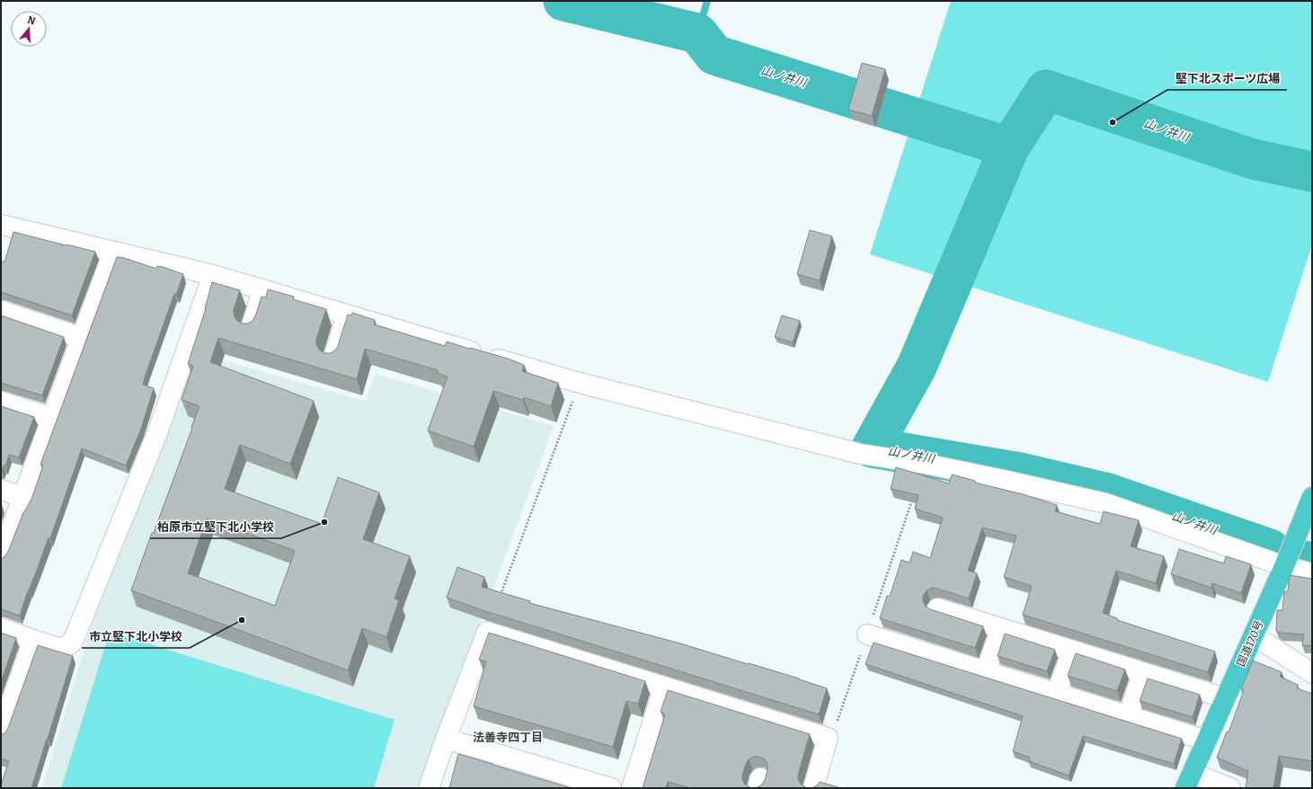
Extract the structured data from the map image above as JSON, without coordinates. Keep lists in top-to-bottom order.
{
  "streets": {
    "highway": ["国道170号"]
  },
  "districts": ["法善寺四丁目"],
  "water": ["山ノ井川"],
  "places": ["堅下北スポーツ広場", "柏原市立堅下北小学校", "市立堅下北小学校"],
  "north": "top"
}
